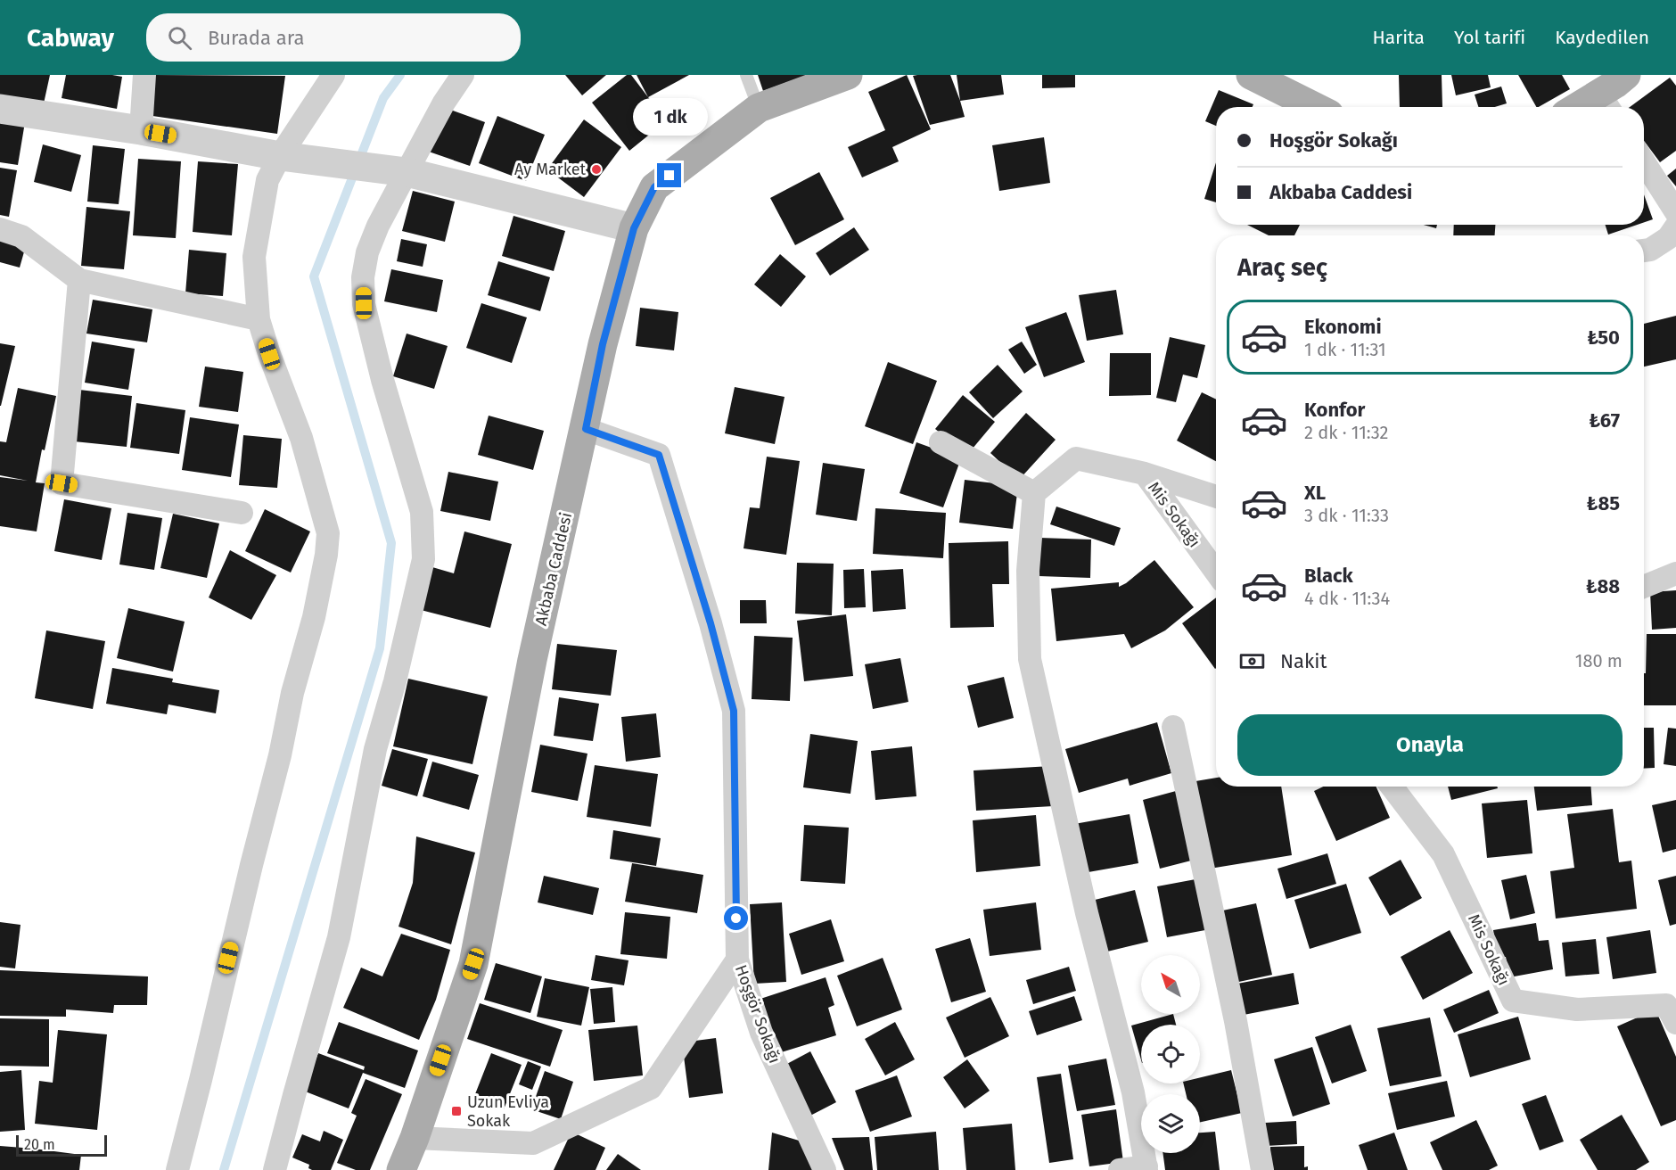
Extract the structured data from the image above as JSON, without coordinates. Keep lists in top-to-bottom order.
{
  "streets": {
    "main road": ["Akbaba Caddesi"],
    "street": ["Mis Sokağı", "Hoşgör Sokağı"]
  },
  "crossings": [
    ["Akbaba Caddesi", "Hoşgör Sokağı"]
  ],
  "places": {
    "other": ["Ay Market"],
    "transit": ["Uzun Evliya Sokak"]
  },
  "scale_bar": "20 m",
  "north": "top left",
  "page": {
    "header": "Cabway",
    "search": "Burada ara",
    "nav": ["Harita", "Yol tarifi", "Kaydedilen"],
    "bubble": "1 dk",
    "banner": ["Hoşgör Sokağı", "Akbaba Caddesi"],
    "heading": "Araç seç",
    "list": [
      {
        "name": "Ekonomi",
        "note": "1 dk · 11:31",
        "value": "₺50"
      },
      {
        "name": "Konfor",
        "note": "2 dk · 11:32",
        "value": "₺67"
      },
      {
        "name": "XL",
        "note": "3 dk · 11:33",
        "value": "₺85"
      },
      {
        "name": "Black",
        "note": "4 dk · 11:34",
        "value": "₺88"
      }
    ],
    "pay": ["Nakit", "180 m"],
    "buttons": "Onayla",
    "scale": "20 m"
  }
}
